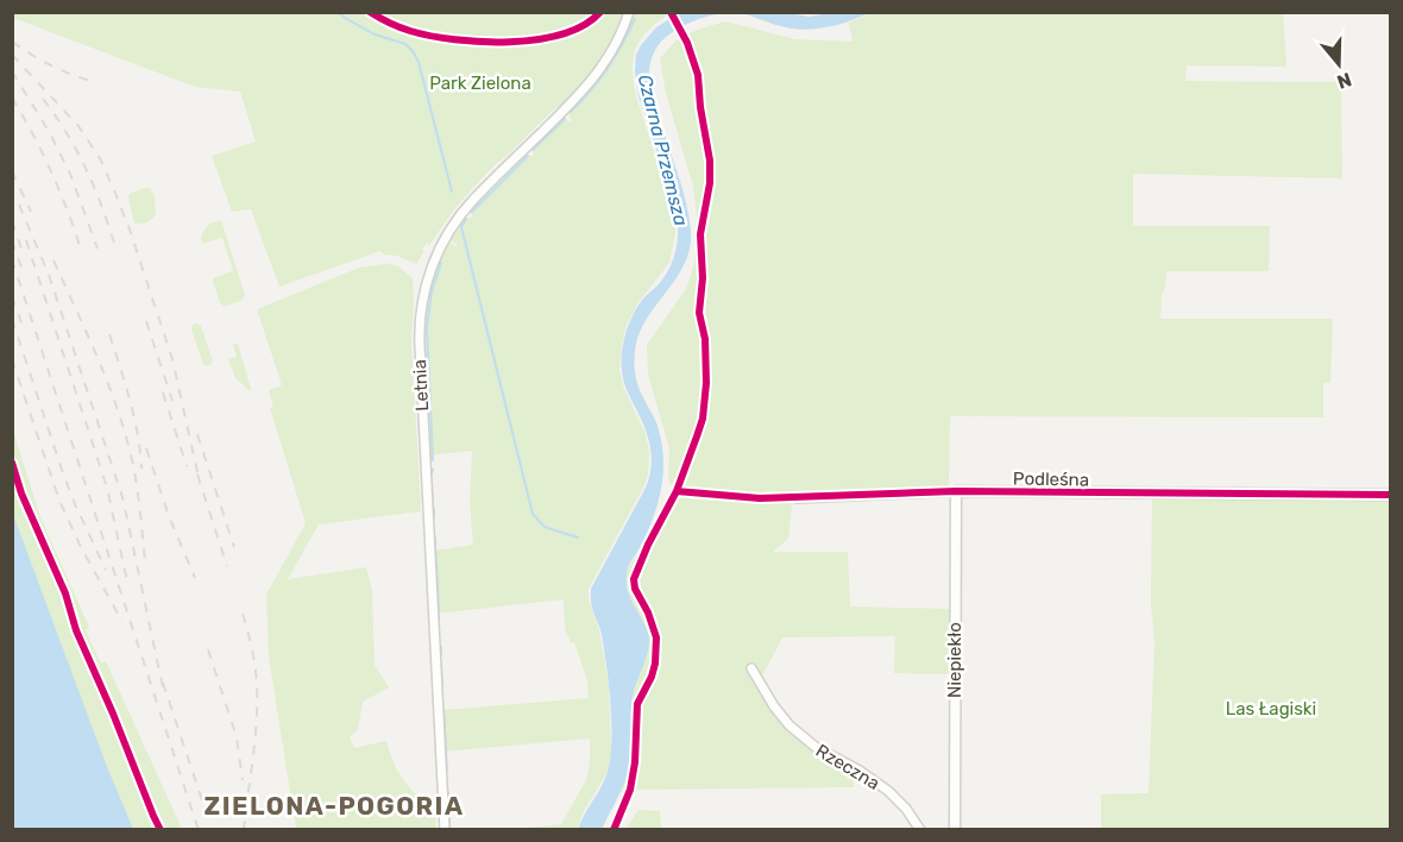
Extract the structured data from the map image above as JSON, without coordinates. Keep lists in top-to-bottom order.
{
  "streets": {
    "street": [
      "Letnia",
      "Podleśna",
      "Niepiekło",
      "Rzeczna"
    ]
  },
  "crossings": [
    ["Podleśna", "Niepiekło"]
  ],
  "districts": ["ZIELONA-POGORIA"],
  "water": ["Czarna Przemsza"],
  "parks": ["Park Zielona", "Las Łagiski"],
  "north": "bottom"
}
